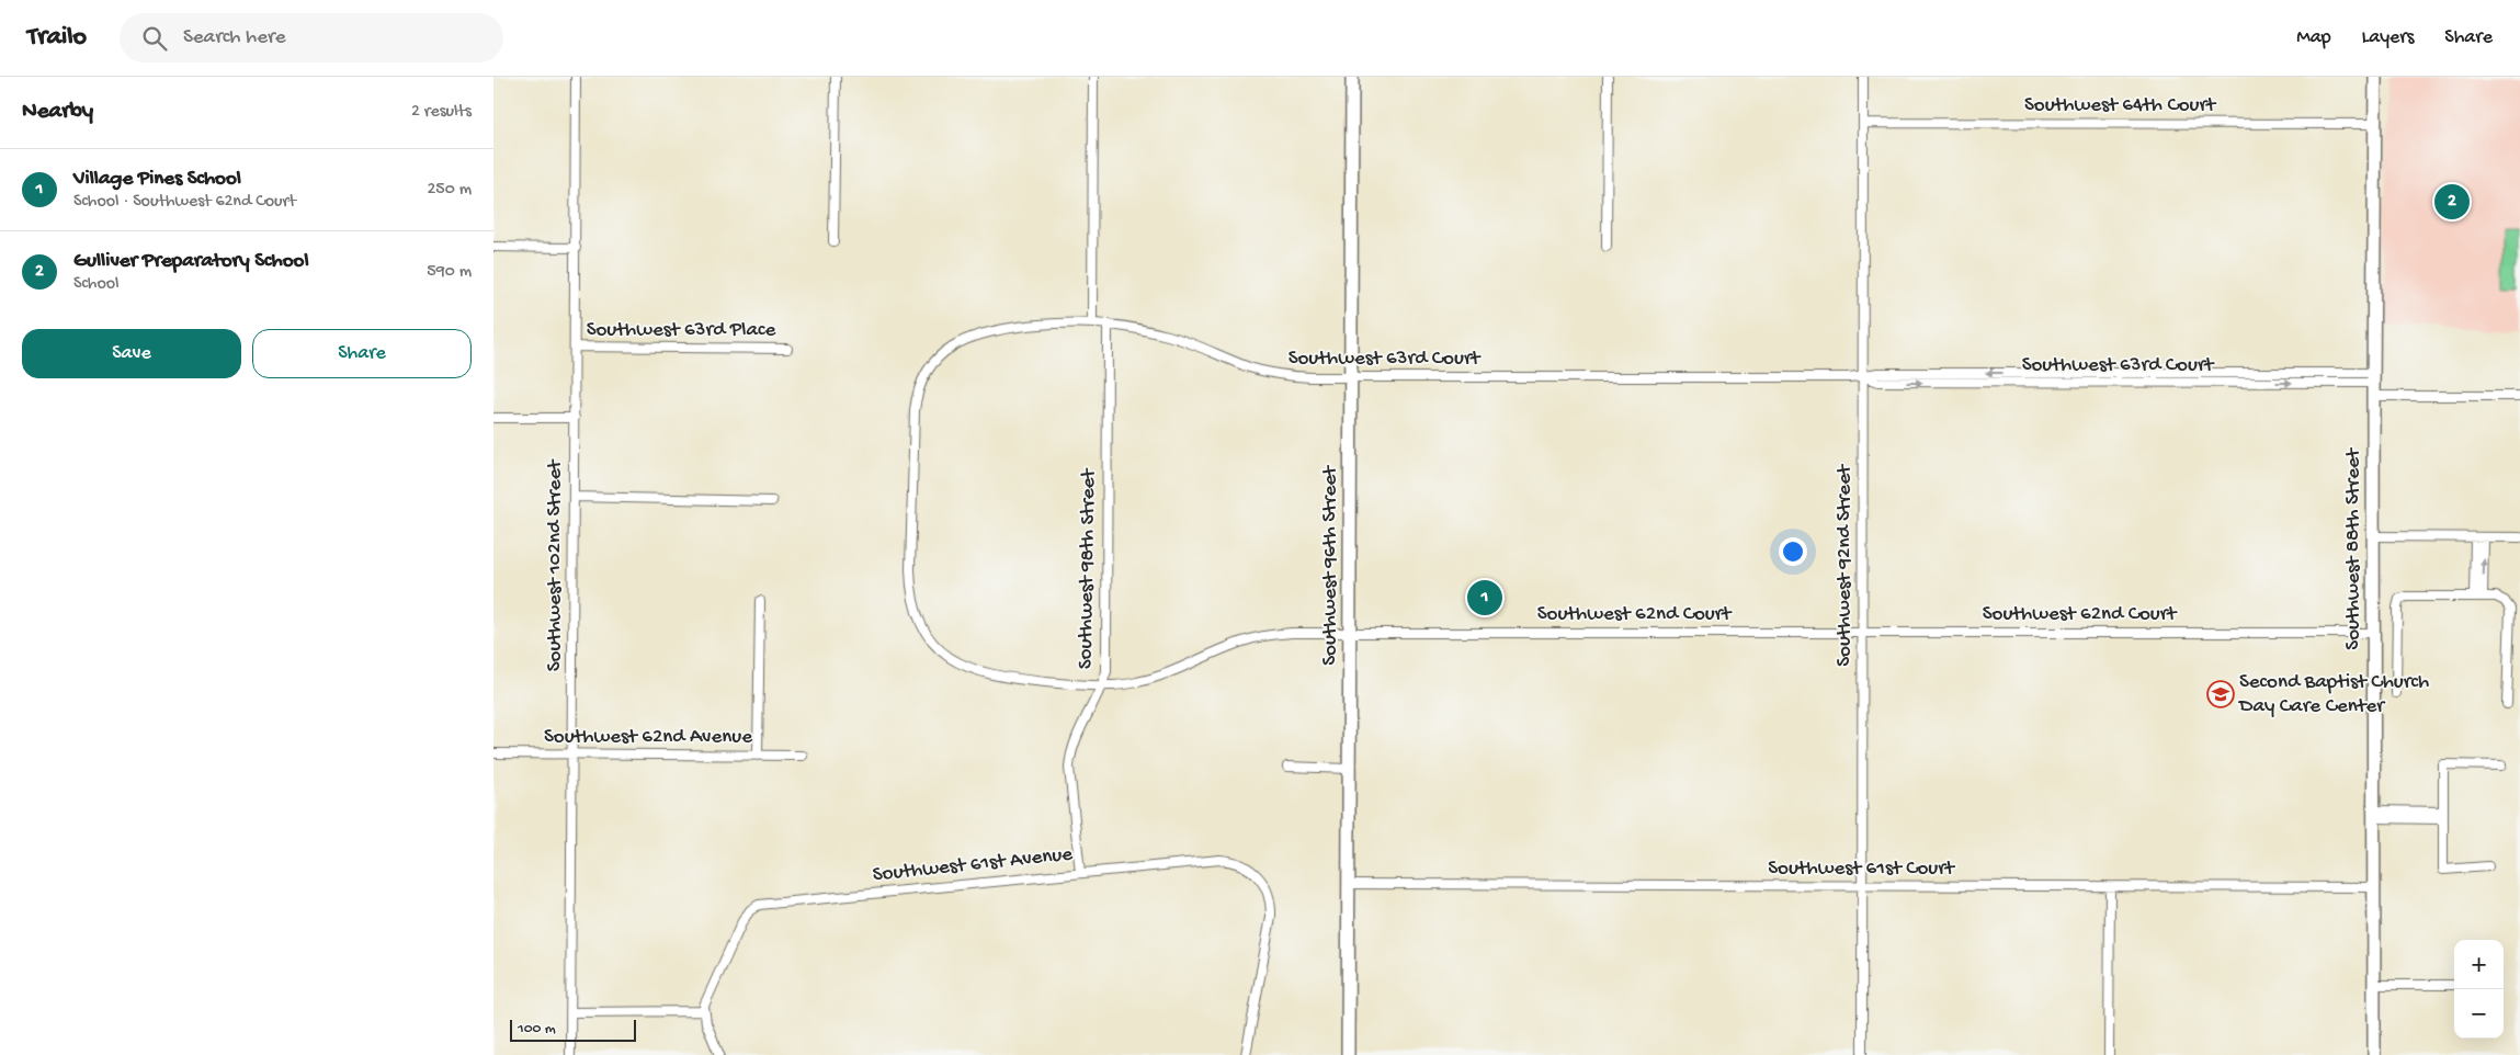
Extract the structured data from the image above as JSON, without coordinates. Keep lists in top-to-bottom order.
{
  "streets": {
    "street": [
      "Southwest 64th Court",
      "Southwest 63rd Place",
      "Southwest 63rd Court",
      "Southwest 88th Street",
      "Southwest 102nd Street",
      "Southwest 96th Street",
      "Southwest 92nd Street",
      "Southwest 98th Street",
      "Southwest 62nd Court",
      "Southwest 62nd Avenue",
      "Southwest 61st Avenue",
      "Southwest 61st Court"
    ]
  },
  "crossings": [
    ["Southwest 64th Court", "Southwest 88th Street"],
    ["Southwest 64th Court", "Southwest 92nd Street"],
    ["Southwest 63rd Place", "Southwest 102nd Street"],
    ["Southwest 63rd Court", "Southwest 88th Street"],
    ["Southwest 63rd Court", "Southwest 96th Street"],
    ["Southwest 63rd Court", "Southwest 92nd Street"],
    ["Southwest 63rd Court", "Southwest 98th Street"],
    ["Southwest 63rd Court", "Southwest 62nd Court"],
    ["Southwest 88th Street", "Southwest 62nd Court"],
    ["Southwest 88th Street", "Southwest 61st Court"],
    ["Southwest 102nd Street", "Southwest 62nd Avenue"],
    ["Southwest 96th Street", "Southwest 62nd Court"],
    ["Southwest 96th Street", "Southwest 61st Court"],
    ["Southwest 92nd Street", "Southwest 62nd Court"],
    ["Southwest 92nd Street", "Southwest 61st Court"],
    ["Southwest 98th Street", "Southwest 62nd Court"],
    ["Southwest 98th Street", "Southwest 61st Avenue"]
  ],
  "places": {
    "school or university": ["Second Baptist Church Day Care Center"]
  },
  "scale_bar": "100 m",
  "page": {
    "header": "Trailo",
    "search": "Search here",
    "nav": ["Map", "Layers", "Share"],
    "heading": ["Nearby", "2 results"],
    "list": [
      {
        "mark": "1",
        "name": "Village Pines School",
        "note": "School · Southwest 62nd Court",
        "value": "250 m"
      },
      {
        "mark": "2",
        "name": "Gulliver Preparatory School",
        "note": "School",
        "value": "590 m"
      }
    ],
    "pins": ["2", "1"],
    "buttons": ["Save", "Share"],
    "map_buttons": ["+", "−"],
    "scale": "100 m"
  }
}
